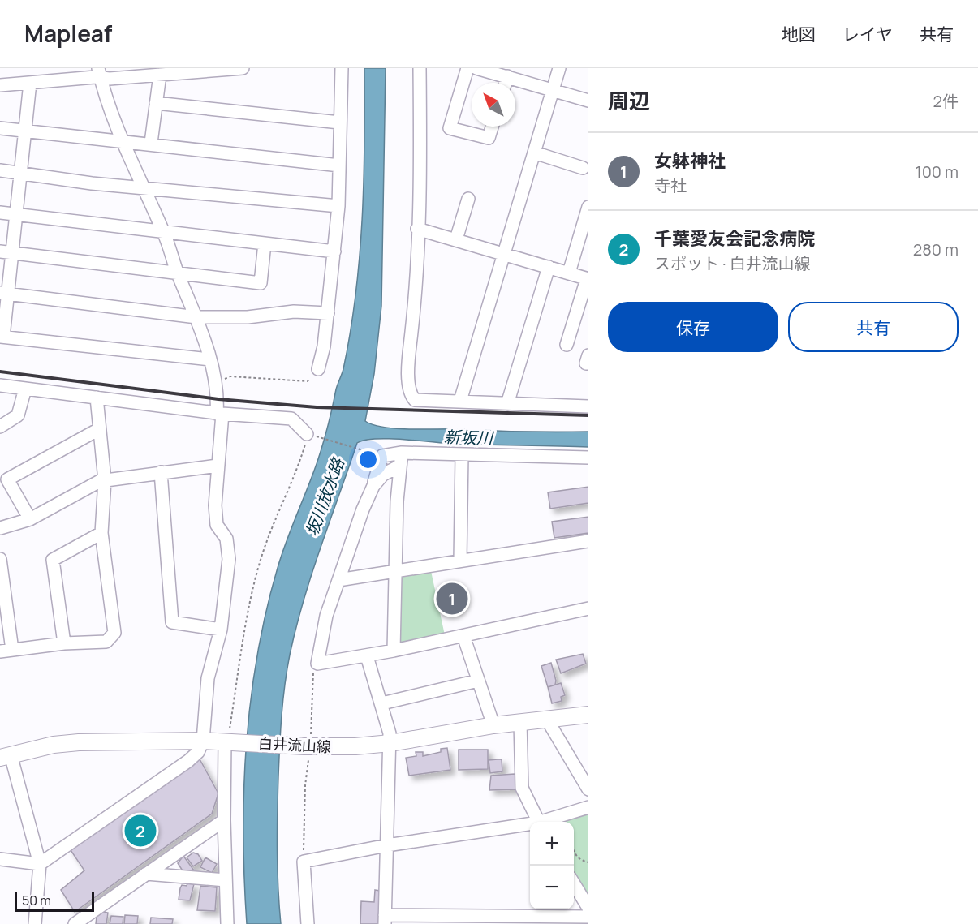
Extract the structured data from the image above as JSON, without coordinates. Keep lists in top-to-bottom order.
{
  "streets": {
    "main road": ["白井流山線"]
  },
  "water": ["新坂川", "坂川放水路"],
  "scale_bar": "50 m",
  "north": "top left",
  "page": {
    "header": "Mapleaf",
    "nav": ["地図", "レイヤ", "共有"],
    "heading": ["周辺", "2件"],
    "list": [
      {
        "mark": "1",
        "name": "女躰神社",
        "note": "寺社",
        "value": "100 m"
      },
      {
        "mark": "2",
        "name": "千葉愛友会記念病院",
        "note": "スポット · 白井流山線",
        "value": "280 m"
      }
    ],
    "buttons": ["保存", "共有"],
    "pins": ["1", "2"],
    "map_buttons": ["+", "−"],
    "scale": "50 m"
  }
}
